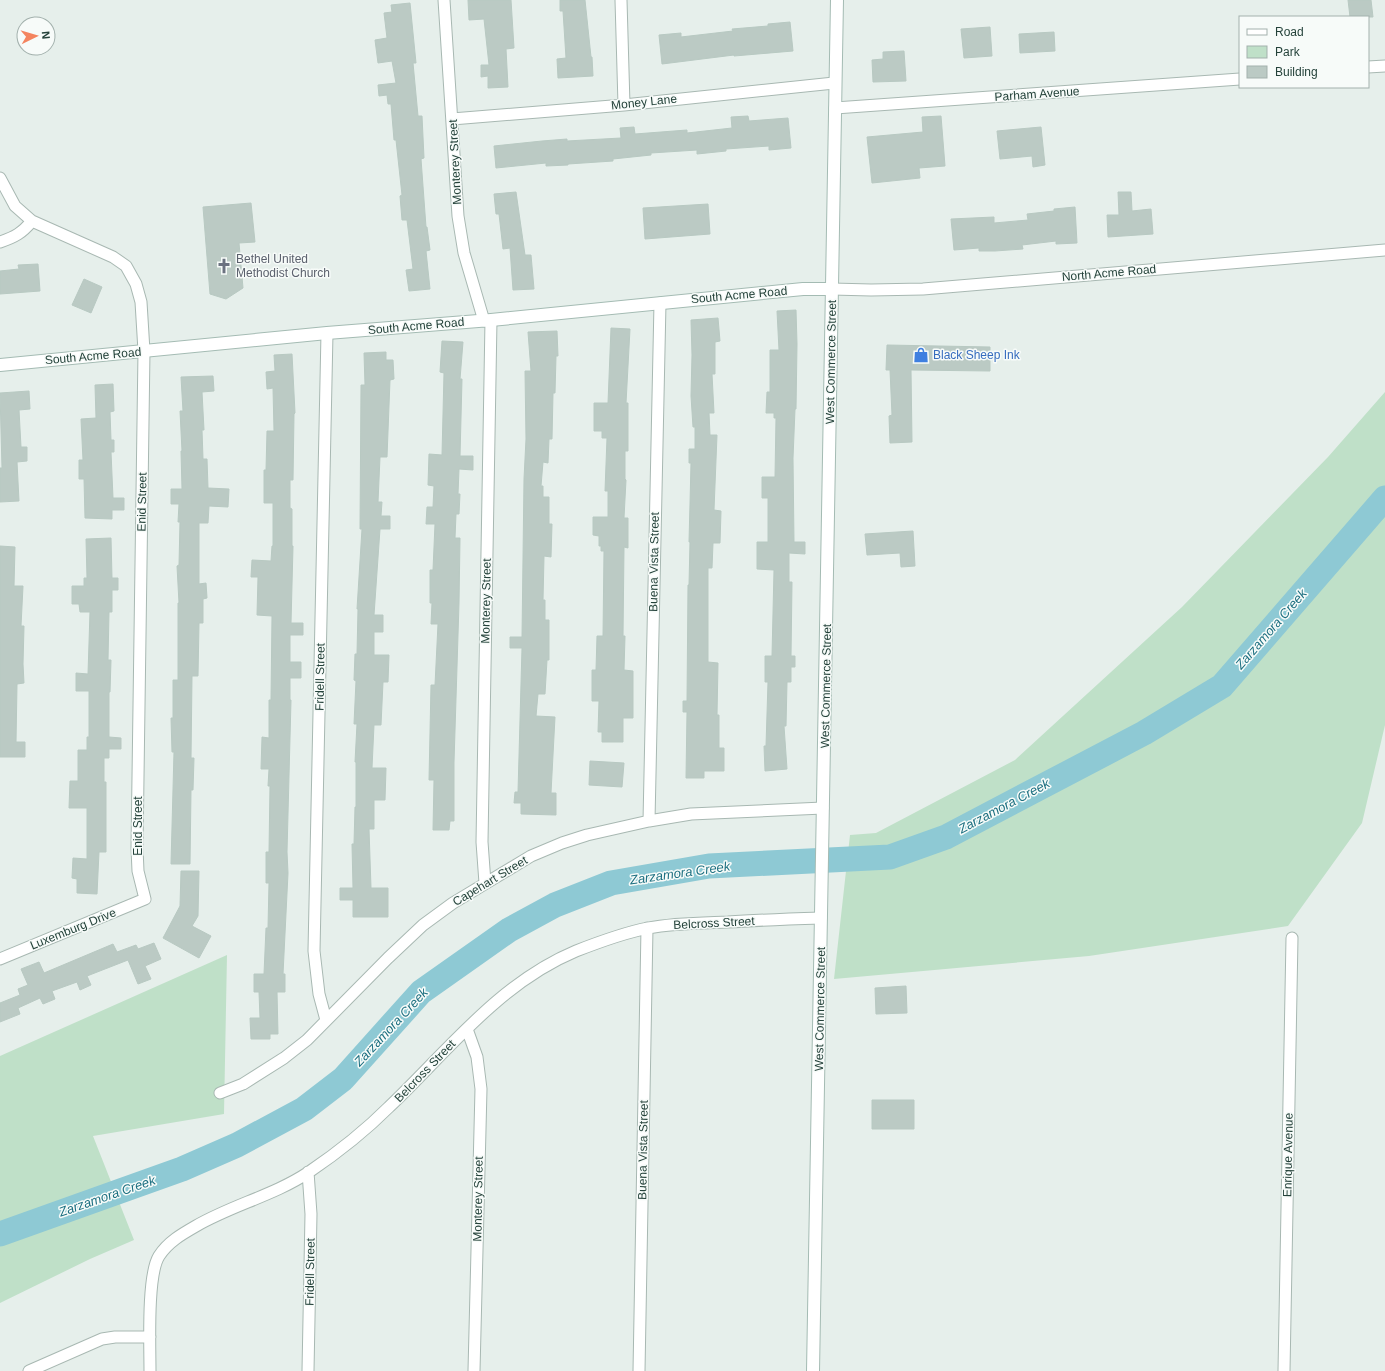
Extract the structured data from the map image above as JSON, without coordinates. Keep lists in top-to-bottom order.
{
  "streets": {
    "main road": ["South Acme Road", "West Commerce Street"],
    "street": [
      "Parham Avenue",
      "Money Lane",
      "Monterey Street",
      "North Acme Road",
      "Enid Street",
      "Buena Vista Street",
      "Fridell Street",
      "Capehart Street",
      "Belcross Street",
      "Luxemburg Drive",
      "Enrique Avenue"
    ]
  },
  "crossings": [
    ["Parham Avenue", "West Commerce Street"],
    ["Money Lane", "Monterey Street"],
    ["Money Lane", "West Commerce Street"],
    ["Monterey Street", "South Acme Road"],
    ["Monterey Street", "Capehart Street"],
    ["Monterey Street", "Belcross Street"],
    ["North Acme Road", "South Acme Road"],
    ["North Acme Road", "West Commerce Street"],
    ["South Acme Road", "West Commerce Street"],
    ["South Acme Road", "Enid Street"],
    ["South Acme Road", "Buena Vista Street"],
    ["South Acme Road", "Fridell Street"],
    ["West Commerce Street", "Capehart Street"],
    ["West Commerce Street", "Belcross Street"],
    ["Enid Street", "Luxemburg Drive"],
    ["Buena Vista Street", "Capehart Street"],
    ["Buena Vista Street", "Belcross Street"],
    ["Fridell Street", "Capehart Street"],
    ["Fridell Street", "Belcross Street"]
  ],
  "water": ["Zarzamora Creek"],
  "places": {
    "church": ["Bethel United Methodist Church"],
    "shop": ["Black Sheep Ink"]
  },
  "legend": ["Road", "Park", "Building"],
  "north": "right"
}
